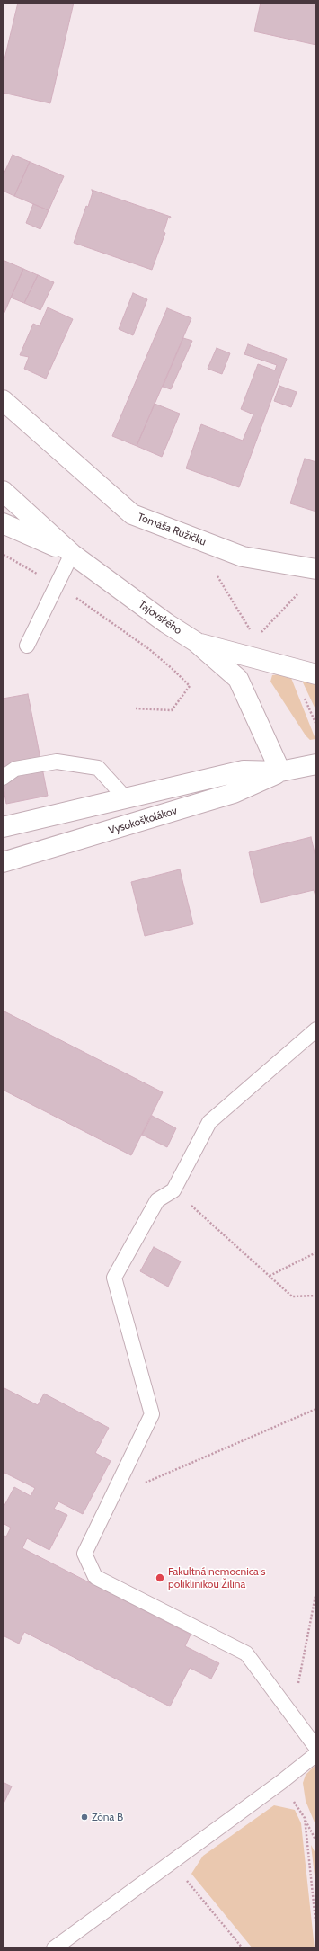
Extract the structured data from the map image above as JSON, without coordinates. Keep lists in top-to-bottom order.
{
  "streets": {
    "street": ["Tomáša Ružičku", "Tajovského", "Vysokoškolákov"]
  },
  "crossings": [
    ["Tajovského", "Vysokoškolákov"]
  ],
  "places": ["Fakultná nemocnica s poliklinikou Žilina", "Zóna B"]
}
